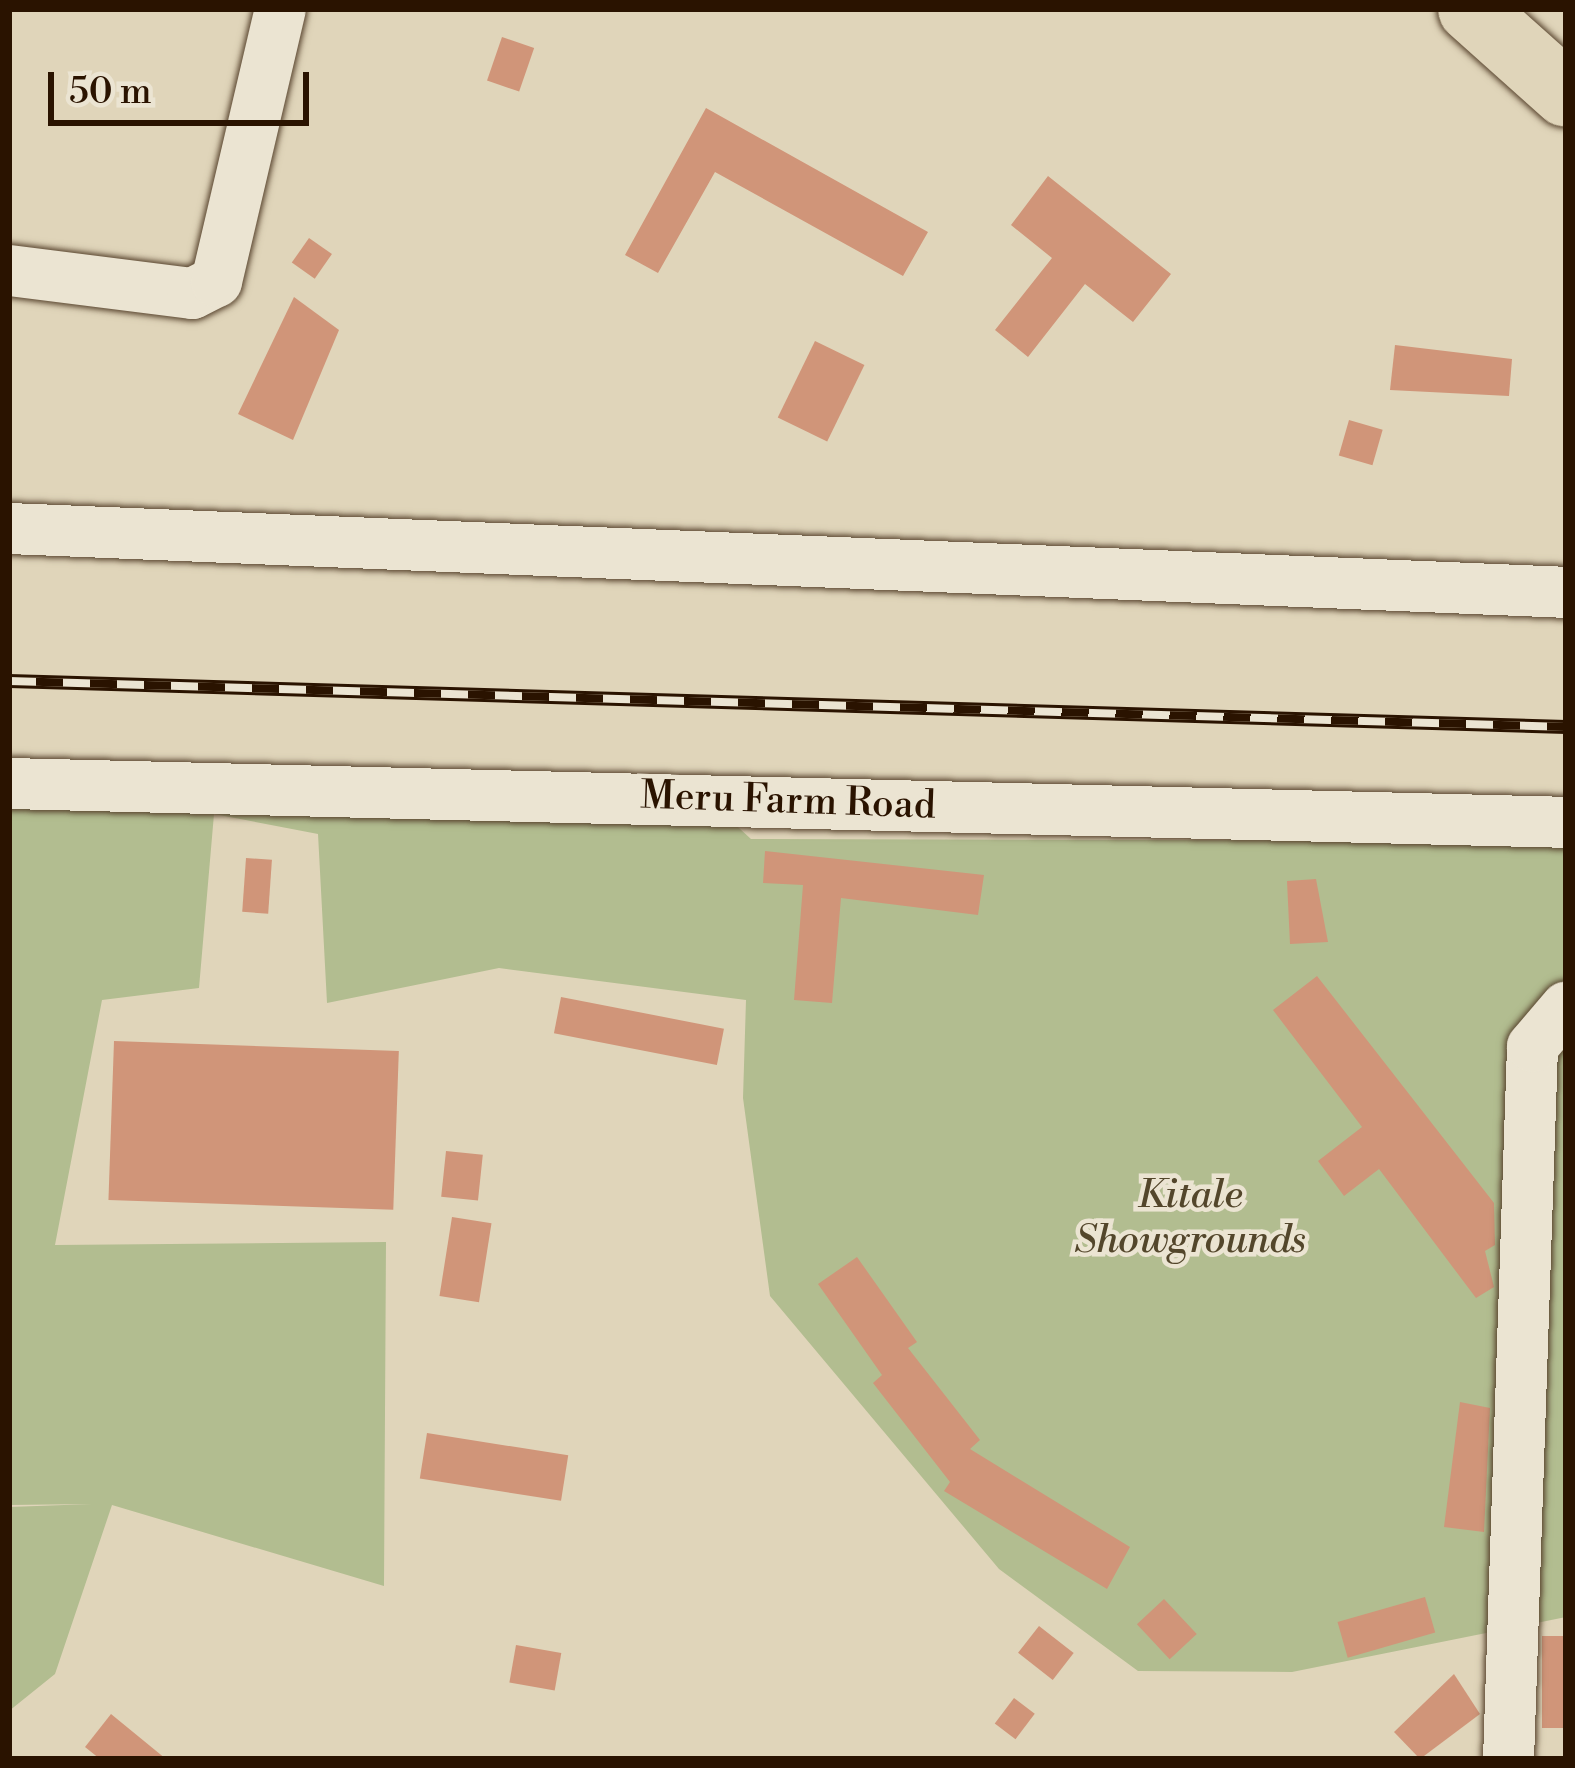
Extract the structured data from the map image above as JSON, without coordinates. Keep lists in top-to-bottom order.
{
  "streets": {
    "street": ["Meru Farm Road"]
  },
  "parks": ["Kitale Showgrounds"],
  "scale_bar": "50 m"
}
